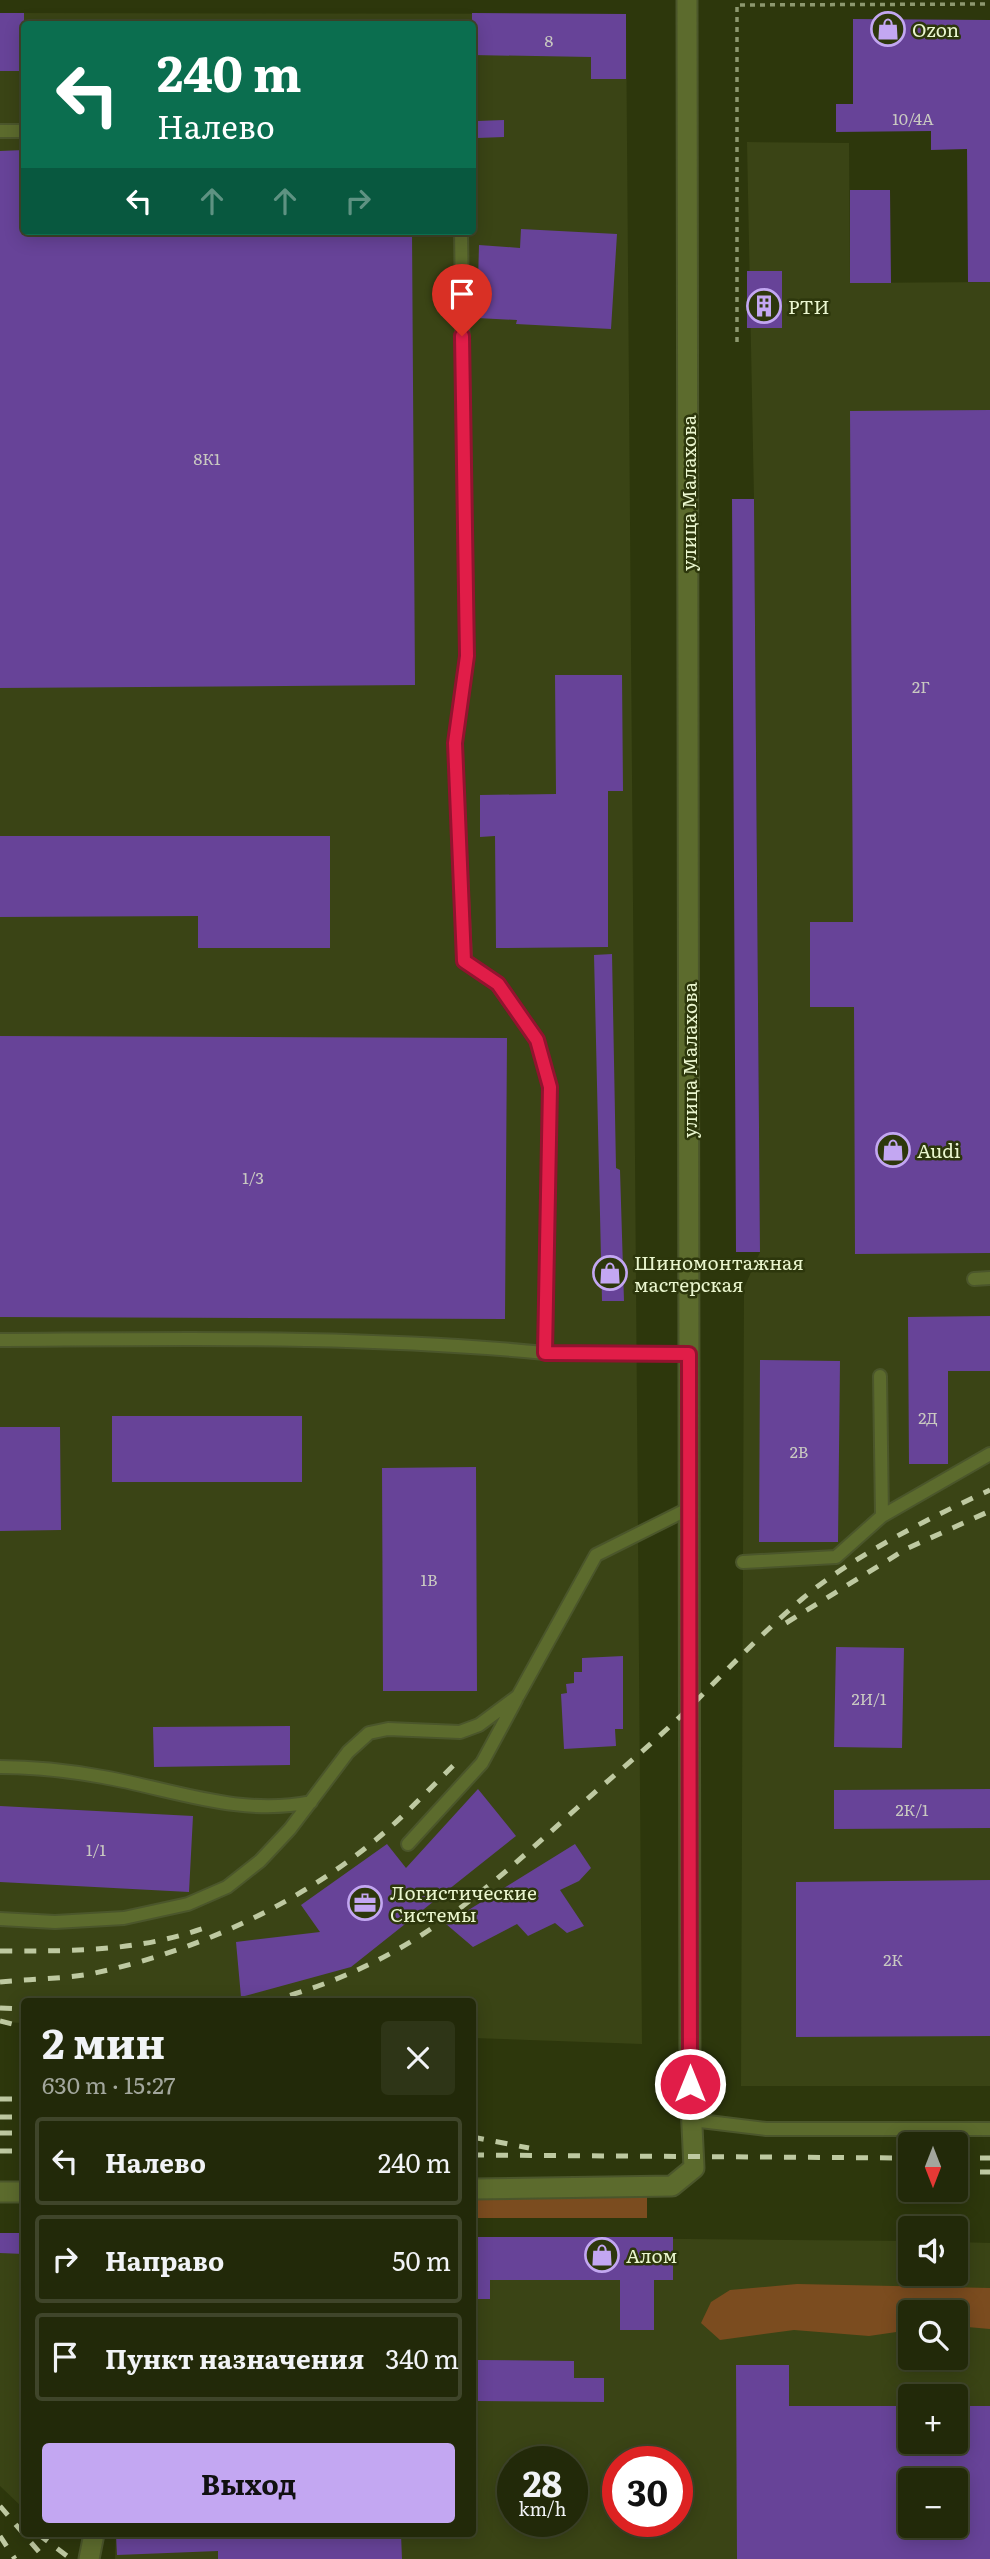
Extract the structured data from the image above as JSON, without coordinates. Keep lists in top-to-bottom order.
{
  "streets": {
    "street": ["улица Малахова"]
  },
  "places": {
    "shop": [
      "Ozon",
      "Audi",
      "Шиномонтажная мастерская",
      "Алом"
    ],
    "building": ["РТИ"],
    "office": ["Логистические Системы"]
  },
  "house_numbers": [
    "8",
    "10/4А",
    "8К1",
    "2Г",
    "1/3",
    "2Д",
    "2В",
    "1В",
    "2И/1",
    "2К/1",
    "1/1",
    "2К"
  ],
  "north": "bottom",
  "page": {
    "turn": ["240 m", "Налево"],
    "heading": ["2 мин", "630 m · 15:27"],
    "list": [
      {
        "name": "Налево",
        "value": "240 m"
      },
      {
        "name": "Направо",
        "value": "50 m"
      },
      {
        "name": "Пункт назначения",
        "value": "340 m"
      }
    ],
    "map_buttons": ["+", "−"],
    "buttons": "Выход",
    "speed": "28 km/h",
    "limit": "30"
  }
}
